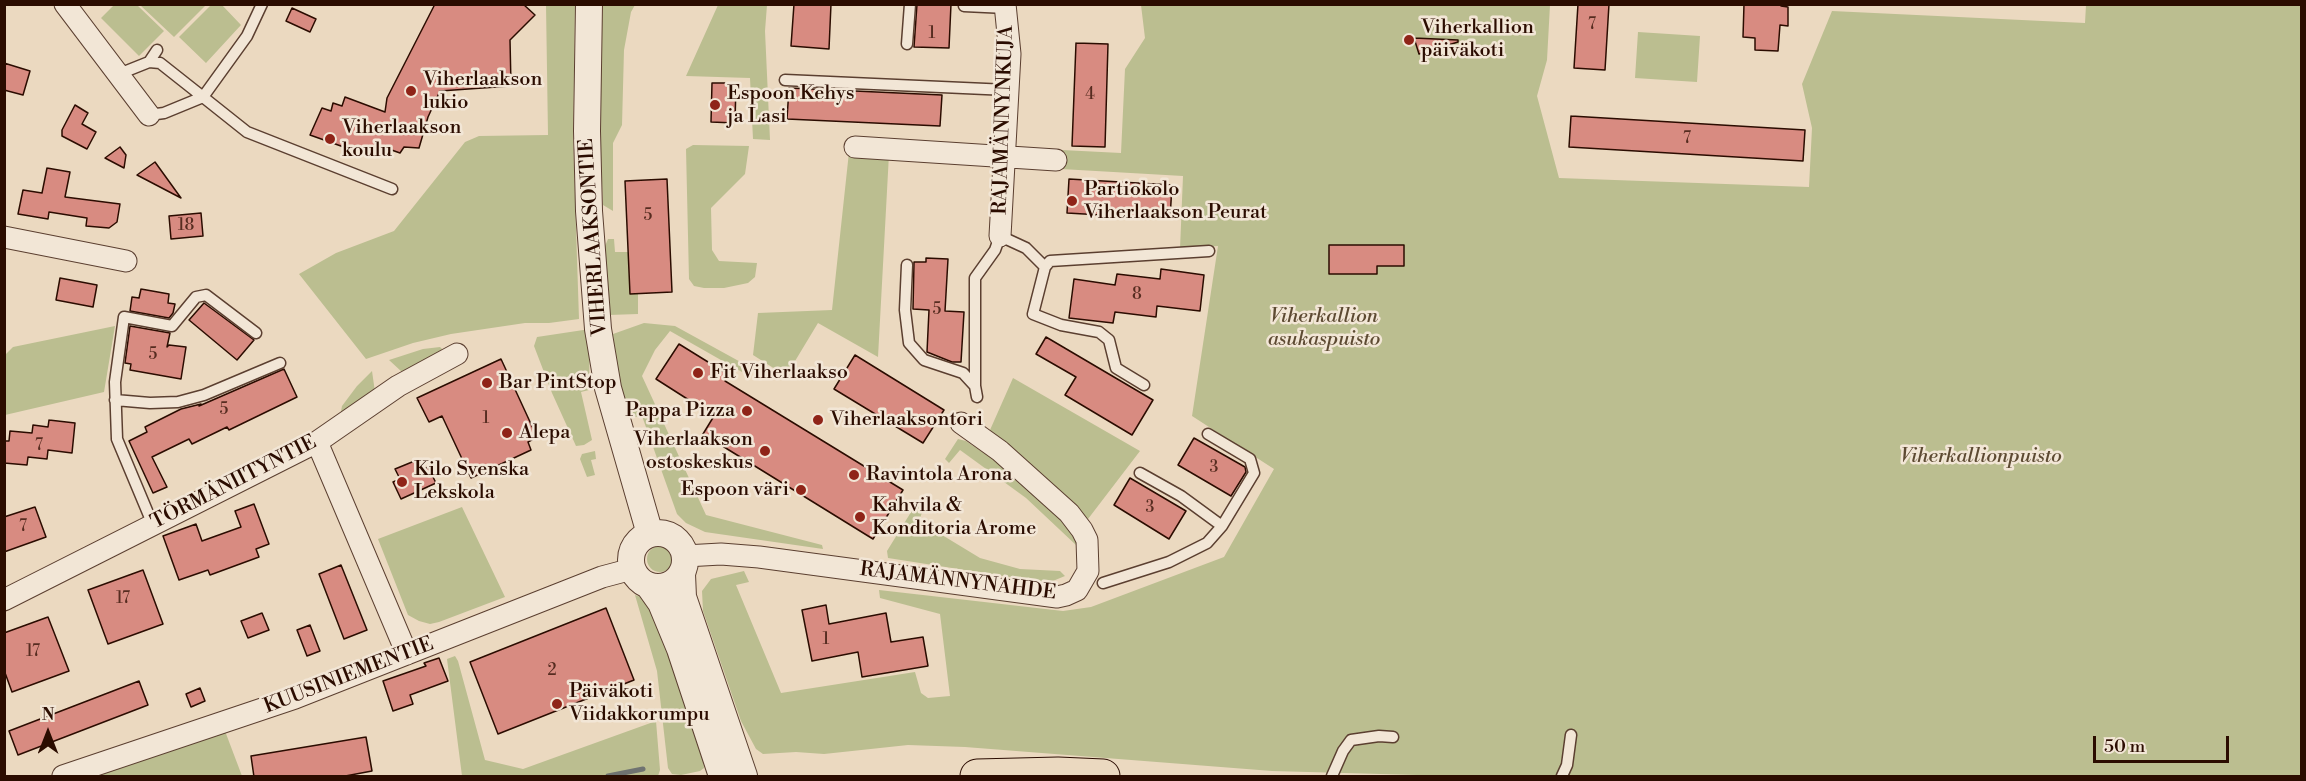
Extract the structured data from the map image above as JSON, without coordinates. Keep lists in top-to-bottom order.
{
  "streets": {
    "street": [
      "RAJAMÄNNYNKUJA",
      "VIHERLAAKSONTIE",
      "TÖRMÄNIITYNTIE",
      "RAJAMÄNNYNAHDE",
      "KUUSINIEMENTIE"
    ]
  },
  "crossings": [
    ["VIHERLAAKSONTIE", "RAJAMÄNNYNAHDE"],
    ["VIHERLAAKSONTIE", "KUUSINIEMENTIE"],
    ["RAJAMÄNNYNAHDE", "KUUSINIEMENTIE"]
  ],
  "parks": ["Viherkallion asukaspuisto", "Viherkallionpuisto"],
  "places": [
    "Viherkallion päiväkoti",
    "Viherlaakson lukio",
    "Espoon Kehys ja Lasi",
    "Viherlaakson koulu",
    "Partiokolo Viherlaakson Peurat",
    "Fit Viherlaakso",
    "Bar PintStop",
    "Pappa Pizza",
    "Viherlaaksontori",
    "Alepa",
    "Viherlaakson ostoskeskus",
    "Ravintola Arona",
    "Kilo Svenska Lekskola",
    "Espoon väri",
    "Kahvila & Konditoria Arome",
    "Päiväkoti Viidakkorumpu"
  ],
  "house_numbers": [
    "7",
    "1",
    "4",
    "7",
    "5",
    "18",
    "8",
    "5",
    "5",
    "5",
    "1",
    "7",
    "3",
    "3",
    "7",
    "17",
    "1",
    "17",
    "2"
  ],
  "scale_bar": "50 m",
  "north": "top"
}
